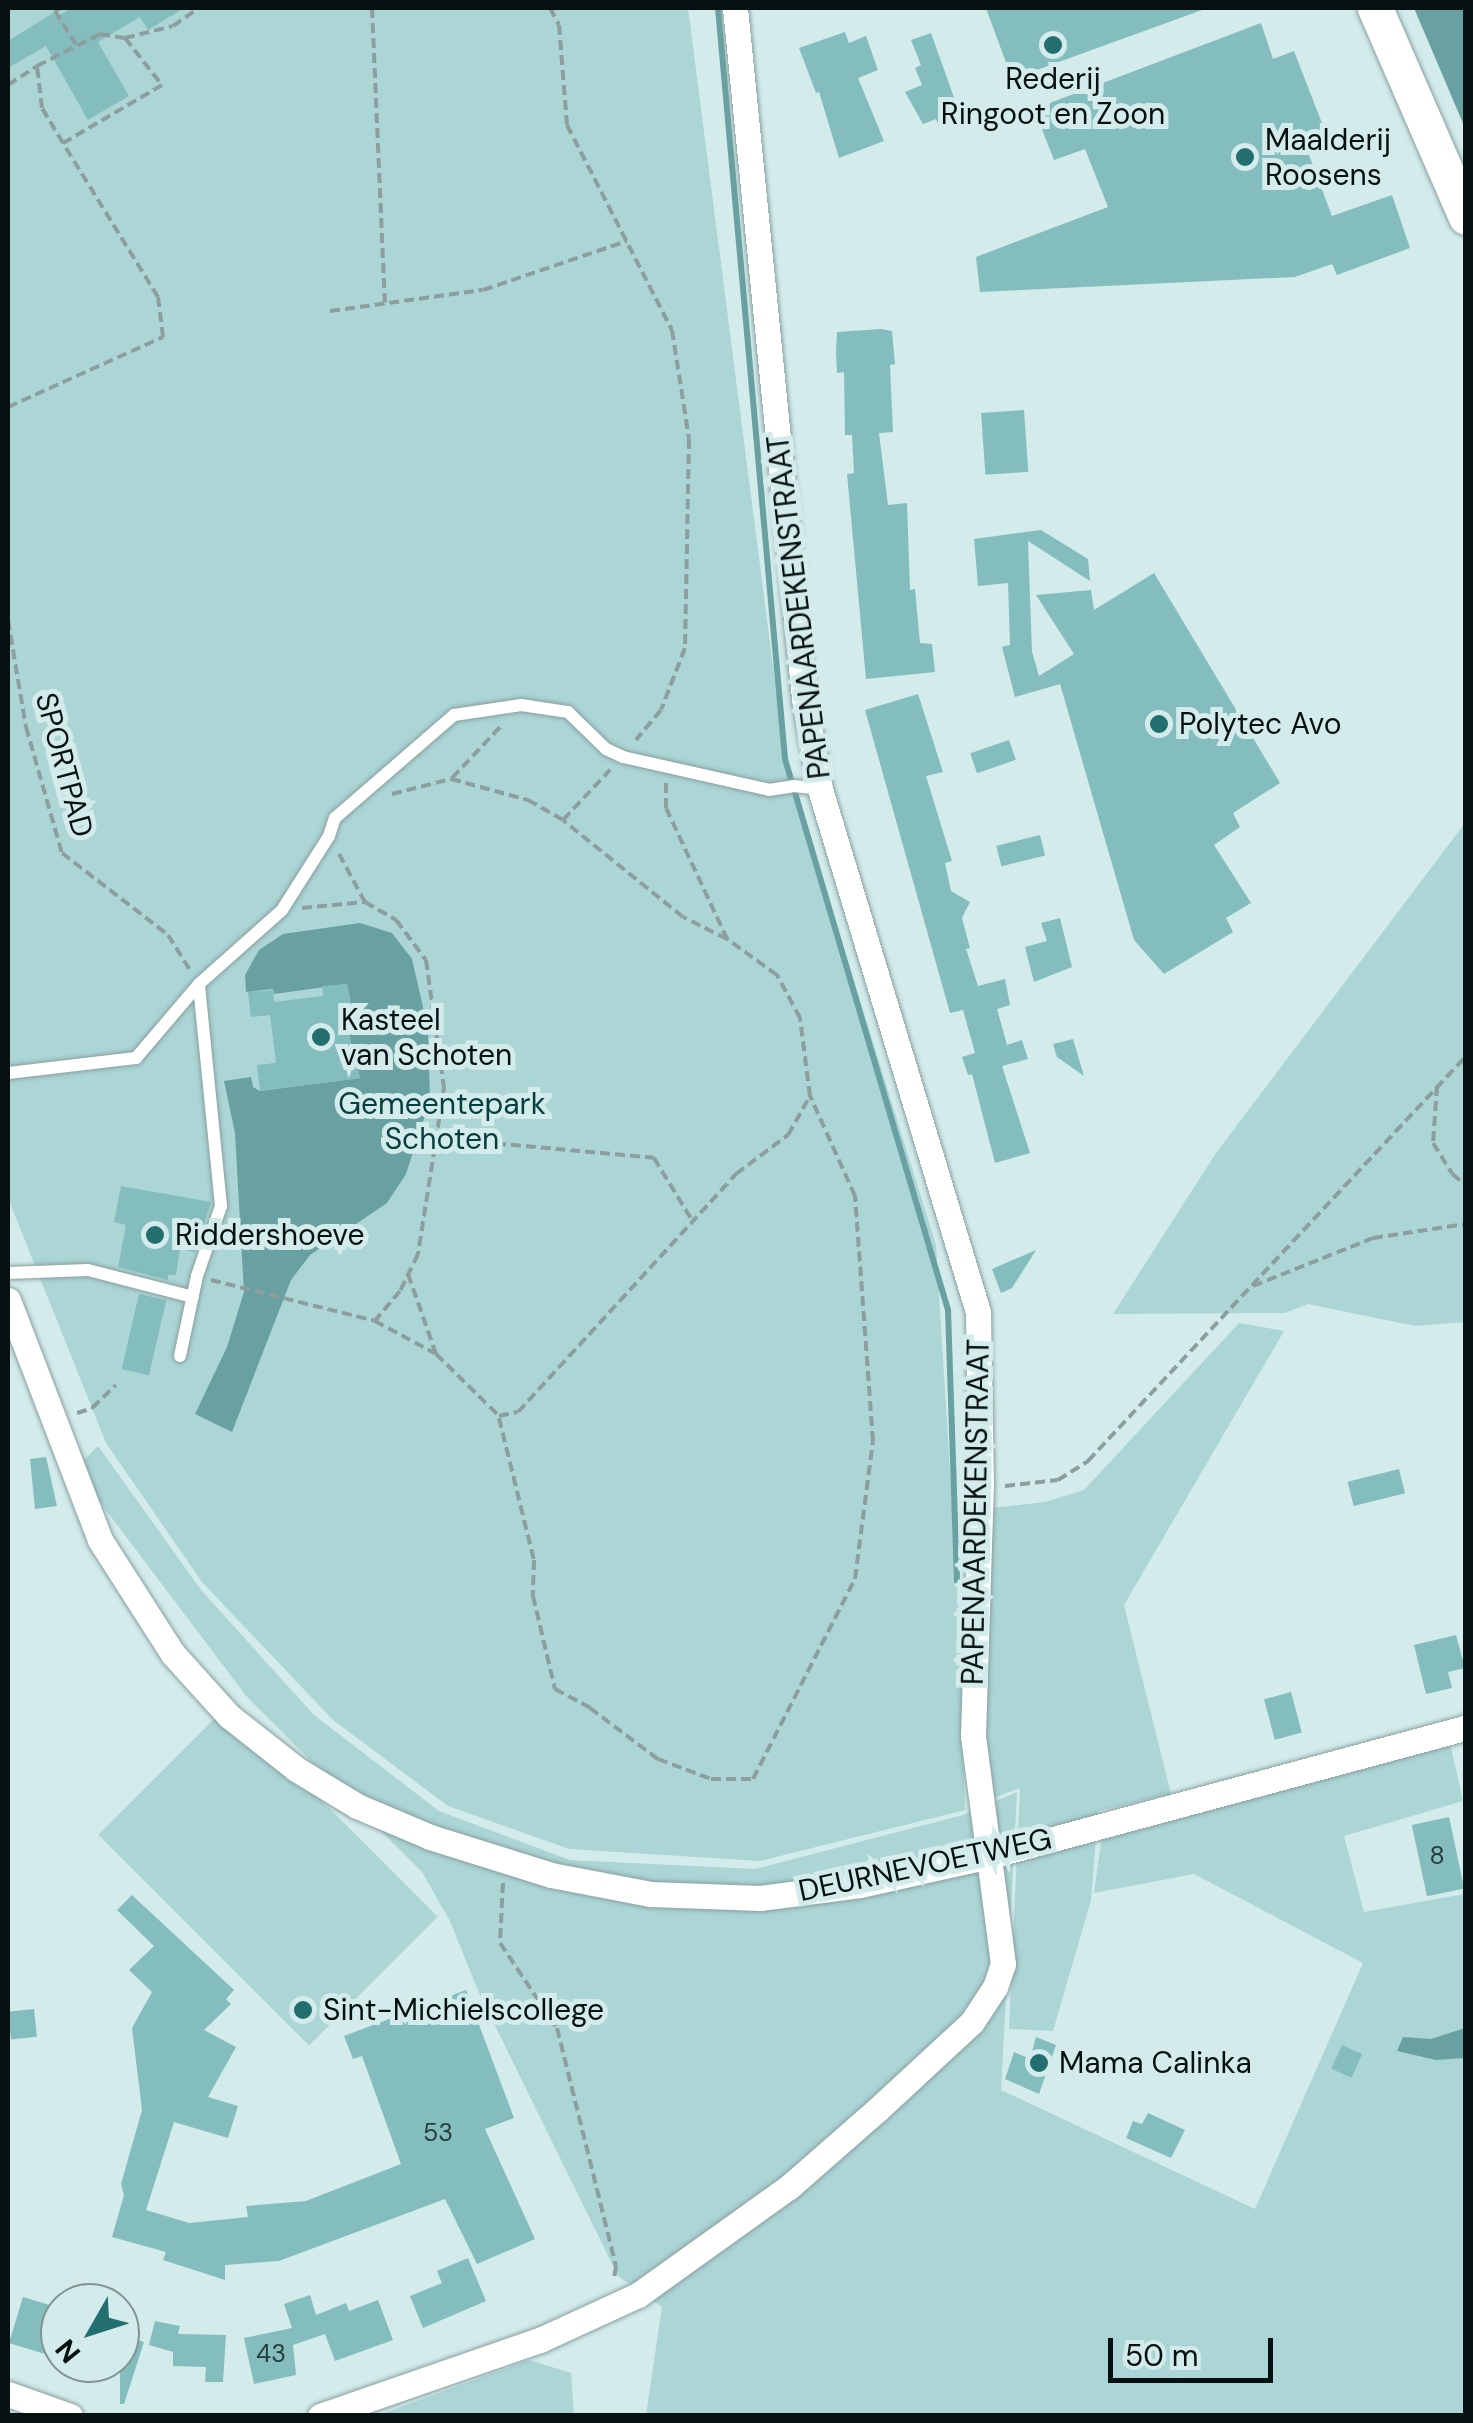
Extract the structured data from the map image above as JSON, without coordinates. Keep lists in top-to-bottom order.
{
  "streets": {
    "street": ["PAPENAARDEKENSTRAAT", "DEURNEVOETWEG"],
    "path": ["SPORTPAD"]
  },
  "crossings": [
    ["PAPENAARDEKENSTRAAT", "DEURNEVOETWEG"]
  ],
  "parks": ["Gemeentepark Schoten"],
  "places": [
    "Rederij Ringoot en Zoon",
    "Maalderij Roosens",
    "Polytec Avo",
    "Kasteel van Schoten",
    "Riddershoeve",
    "Sint-Michielscollege",
    "Mama Calinka"
  ],
  "house_numbers": ["8", "53", "43"],
  "scale_bar": "50 m",
  "north": "bottom left"
}
